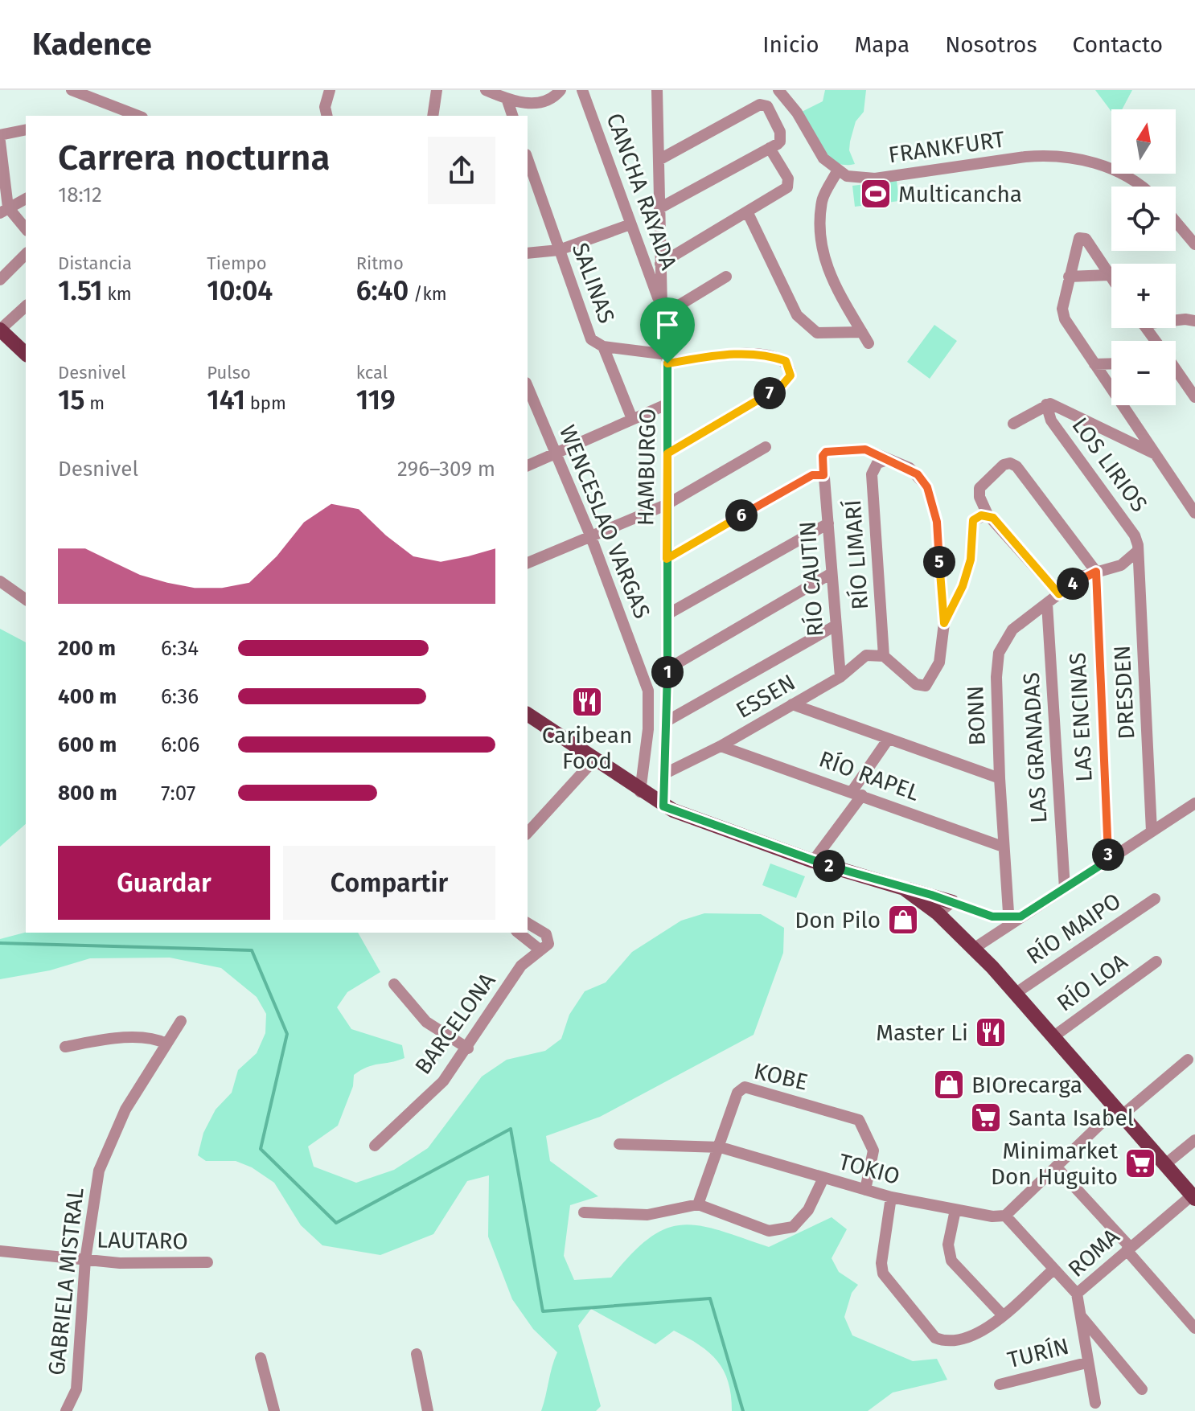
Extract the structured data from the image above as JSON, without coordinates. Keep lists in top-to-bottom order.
{
  "streets": {
    "street": [
      "FRANKFURT",
      "CANCHA RAYADA",
      "SALINAS",
      "LOS LIRIOS",
      "HAMBURGO",
      "WENCESLAO VARGAS",
      "RÍO LIMARÍ",
      "RÍO CAUTIN",
      "DRESDEN",
      "ESSEN",
      "BONN",
      "LAS ENCINAS",
      "LAS GRANADAS",
      "RÍO RAPEL",
      "RÍO MAIPO",
      "RÍO LOA",
      "BARCELONA",
      "KOBE",
      "TOKIO",
      "LAUTARO",
      "ROMA",
      "GABRIELA MISTRAL",
      "TURÍN"
    ]
  },
  "crossings": [
    ["CANCHA RAYADA", "HAMBURGO"],
    ["LOS LIRIOS", "DRESDEN"],
    ["LOS LIRIOS", "BONN"],
    ["HAMBURGO", "ESSEN"],
    ["RÍO LIMARÍ", "ESSEN"],
    ["RÍO CAUTIN", "ESSEN"],
    ["DRESDEN", "BONN"],
    ["ESSEN", "RÍO RAPEL"],
    ["BONN", "LAS ENCINAS"],
    ["BONN", "LAS GRANADAS"],
    ["BONN", "RÍO RAPEL"],
    ["KOBE", "TOKIO"],
    ["LAUTARO", "GABRIELA MISTRAL"],
    ["ROMA", "TURÍN"]
  ],
  "places": {
    "sports": ["Multicancha"],
    "restaurant": ["Caribean Food", "Master Li"],
    "shop": ["Don Pilo", "BIOrecarga"],
    "supermarket": ["Santa Isabel", "Minimarket Don Huguito"]
  },
  "north": "top",
  "page": {
    "header": "Kadence",
    "nav": [
      "Inicio",
      "Mapa",
      "Nosotros",
      "Contacto"
    ],
    "map_buttons": ["+", "−"],
    "heading": ["Carrera nocturna", "18:12"],
    "stats": [
      ["Distancia", "1.51 km"],
      ["Tiempo", "10:04"],
      ["Ritmo", "6:40 /km"],
      ["Desnivel", "15 m"],
      ["Pulso", "141 bpm"],
      ["kcal", "119"]
    ],
    "pins": [
      "7",
      "6",
      "5",
      "4",
      "1",
      "3",
      "2"
    ],
    "chart": ["Desnivel", "296–309 m"],
    "list": [
      {
        "name": "200 m",
        "note": "6:34"
      },
      {
        "name": "400 m",
        "note": "6:36"
      },
      {
        "name": "600 m",
        "note": "6:06"
      },
      {
        "name": "800 m",
        "note": "7:07"
      }
    ],
    "buttons": ["Guardar", "Compartir"]
  }
}
